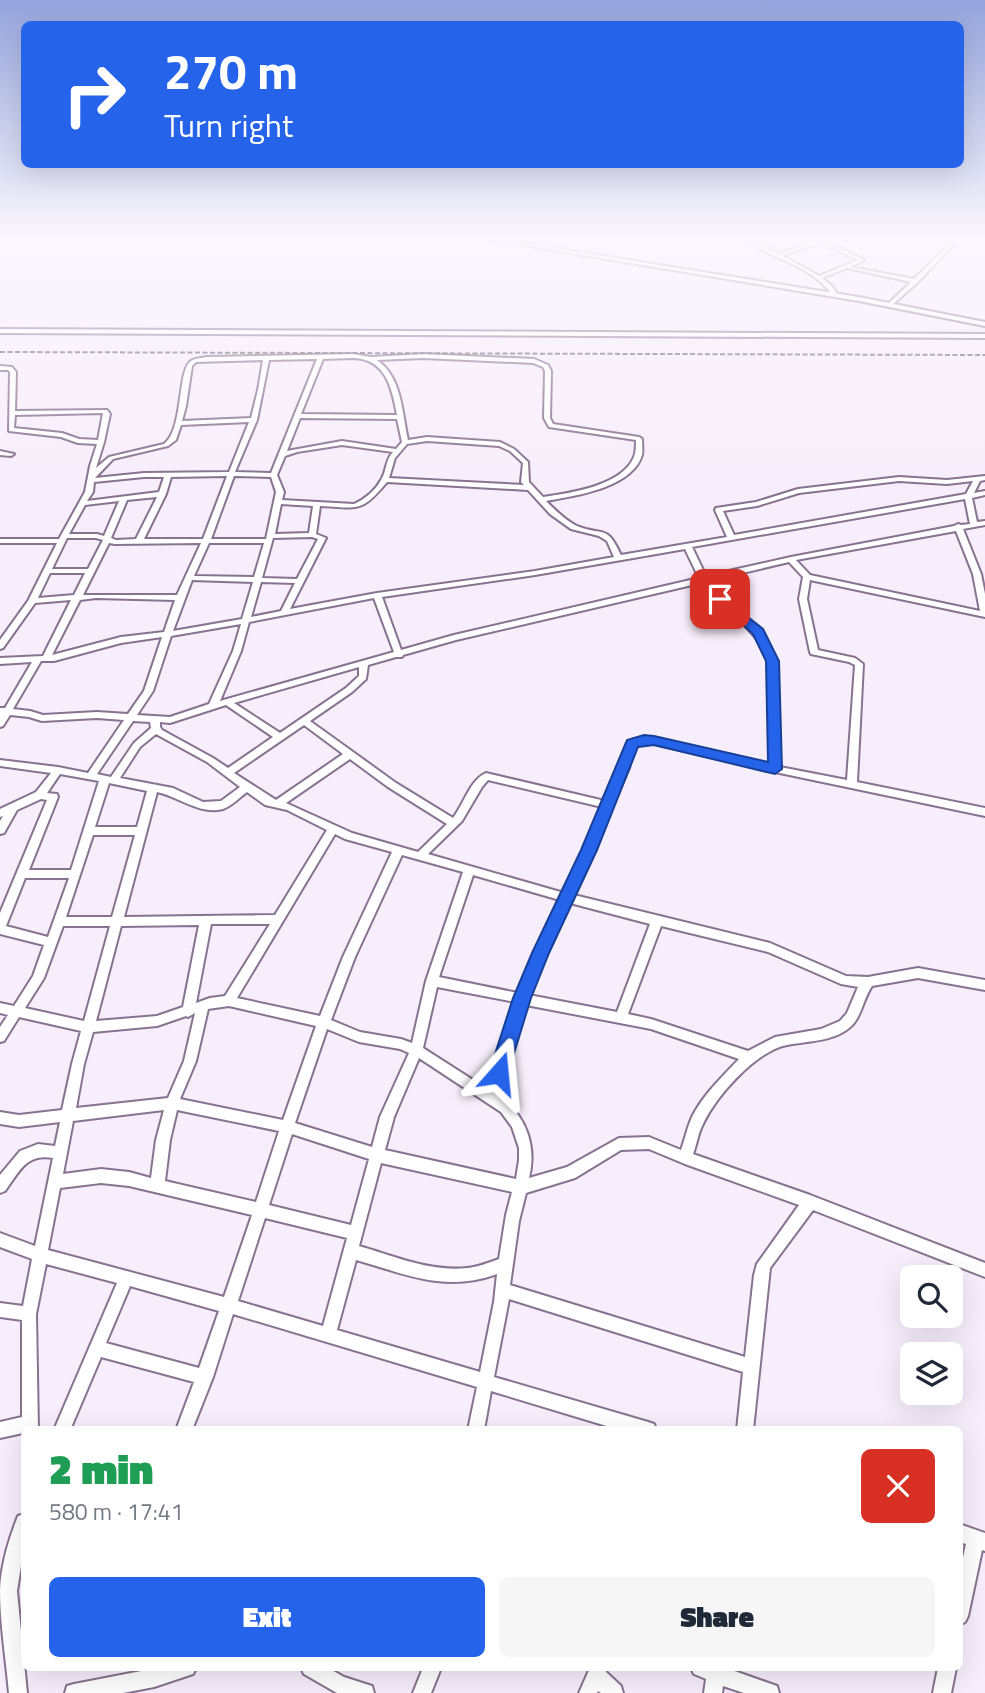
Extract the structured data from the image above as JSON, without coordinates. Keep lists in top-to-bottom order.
{
  "page": {
    "turn": ["270 m", "Turn right"],
    "heading": ["2 min", "580 m · 17:41"],
    "buttons": ["Exit", "Share"]
  }
}
